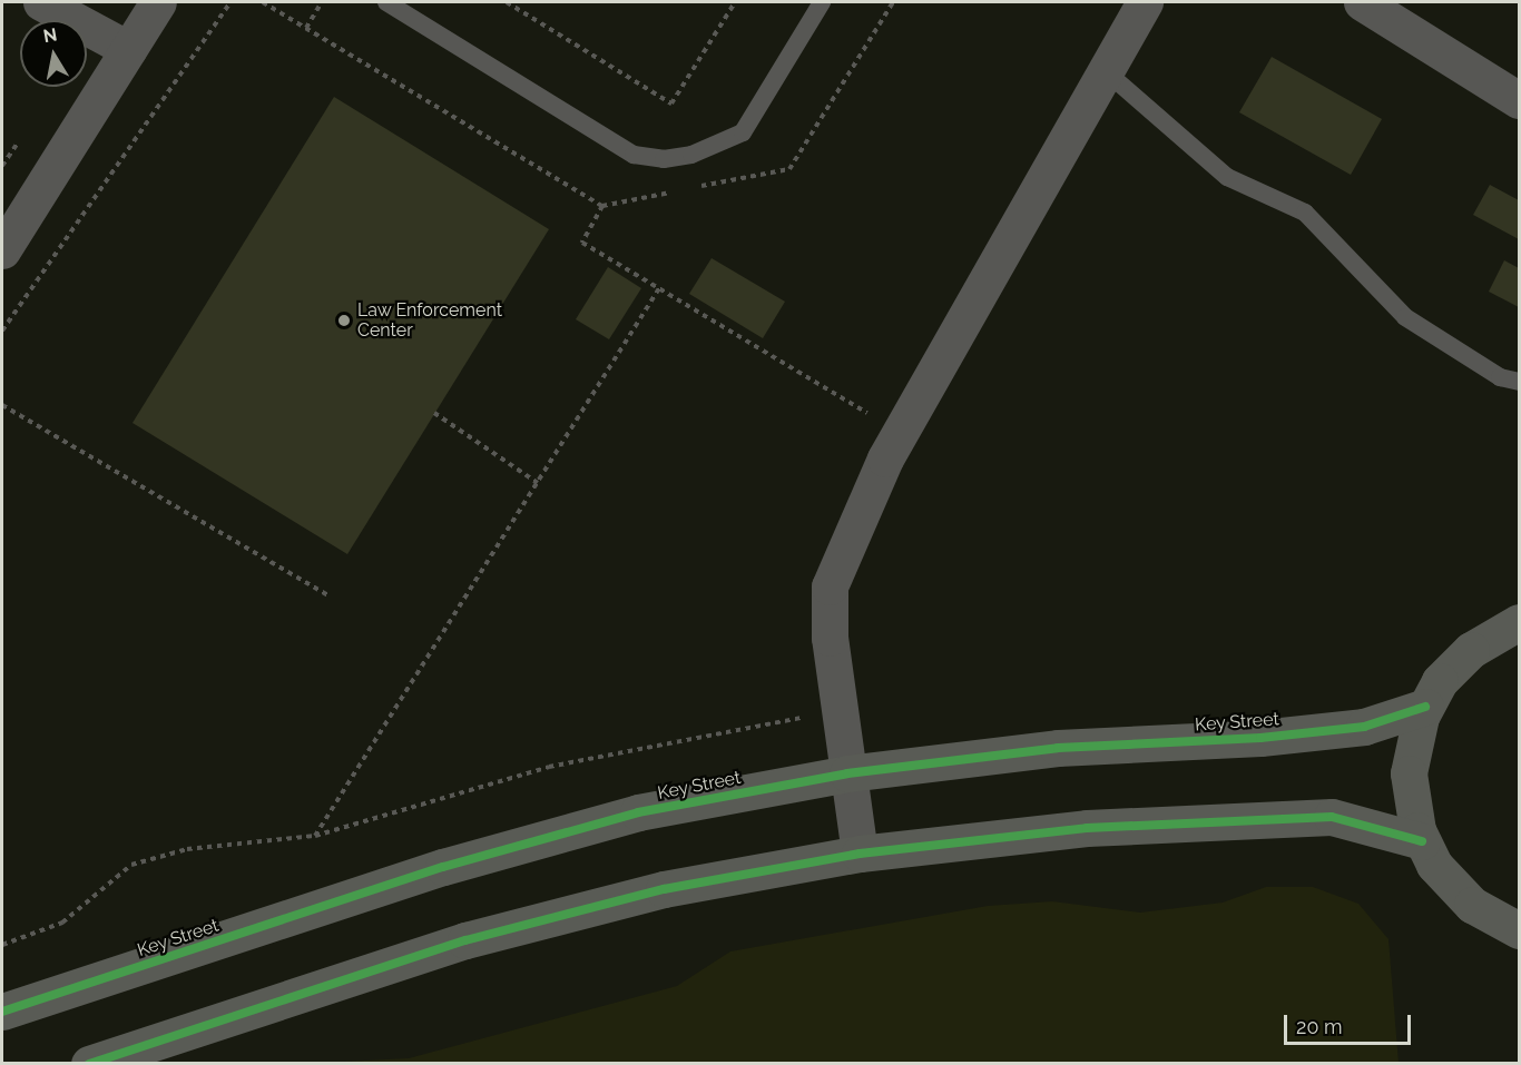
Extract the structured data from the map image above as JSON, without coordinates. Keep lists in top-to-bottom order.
{
  "streets": {
    "main road": ["Key Street"]
  },
  "places": ["Law Enforcement Center"],
  "scale_bar": "20 m",
  "north": "top"
}
